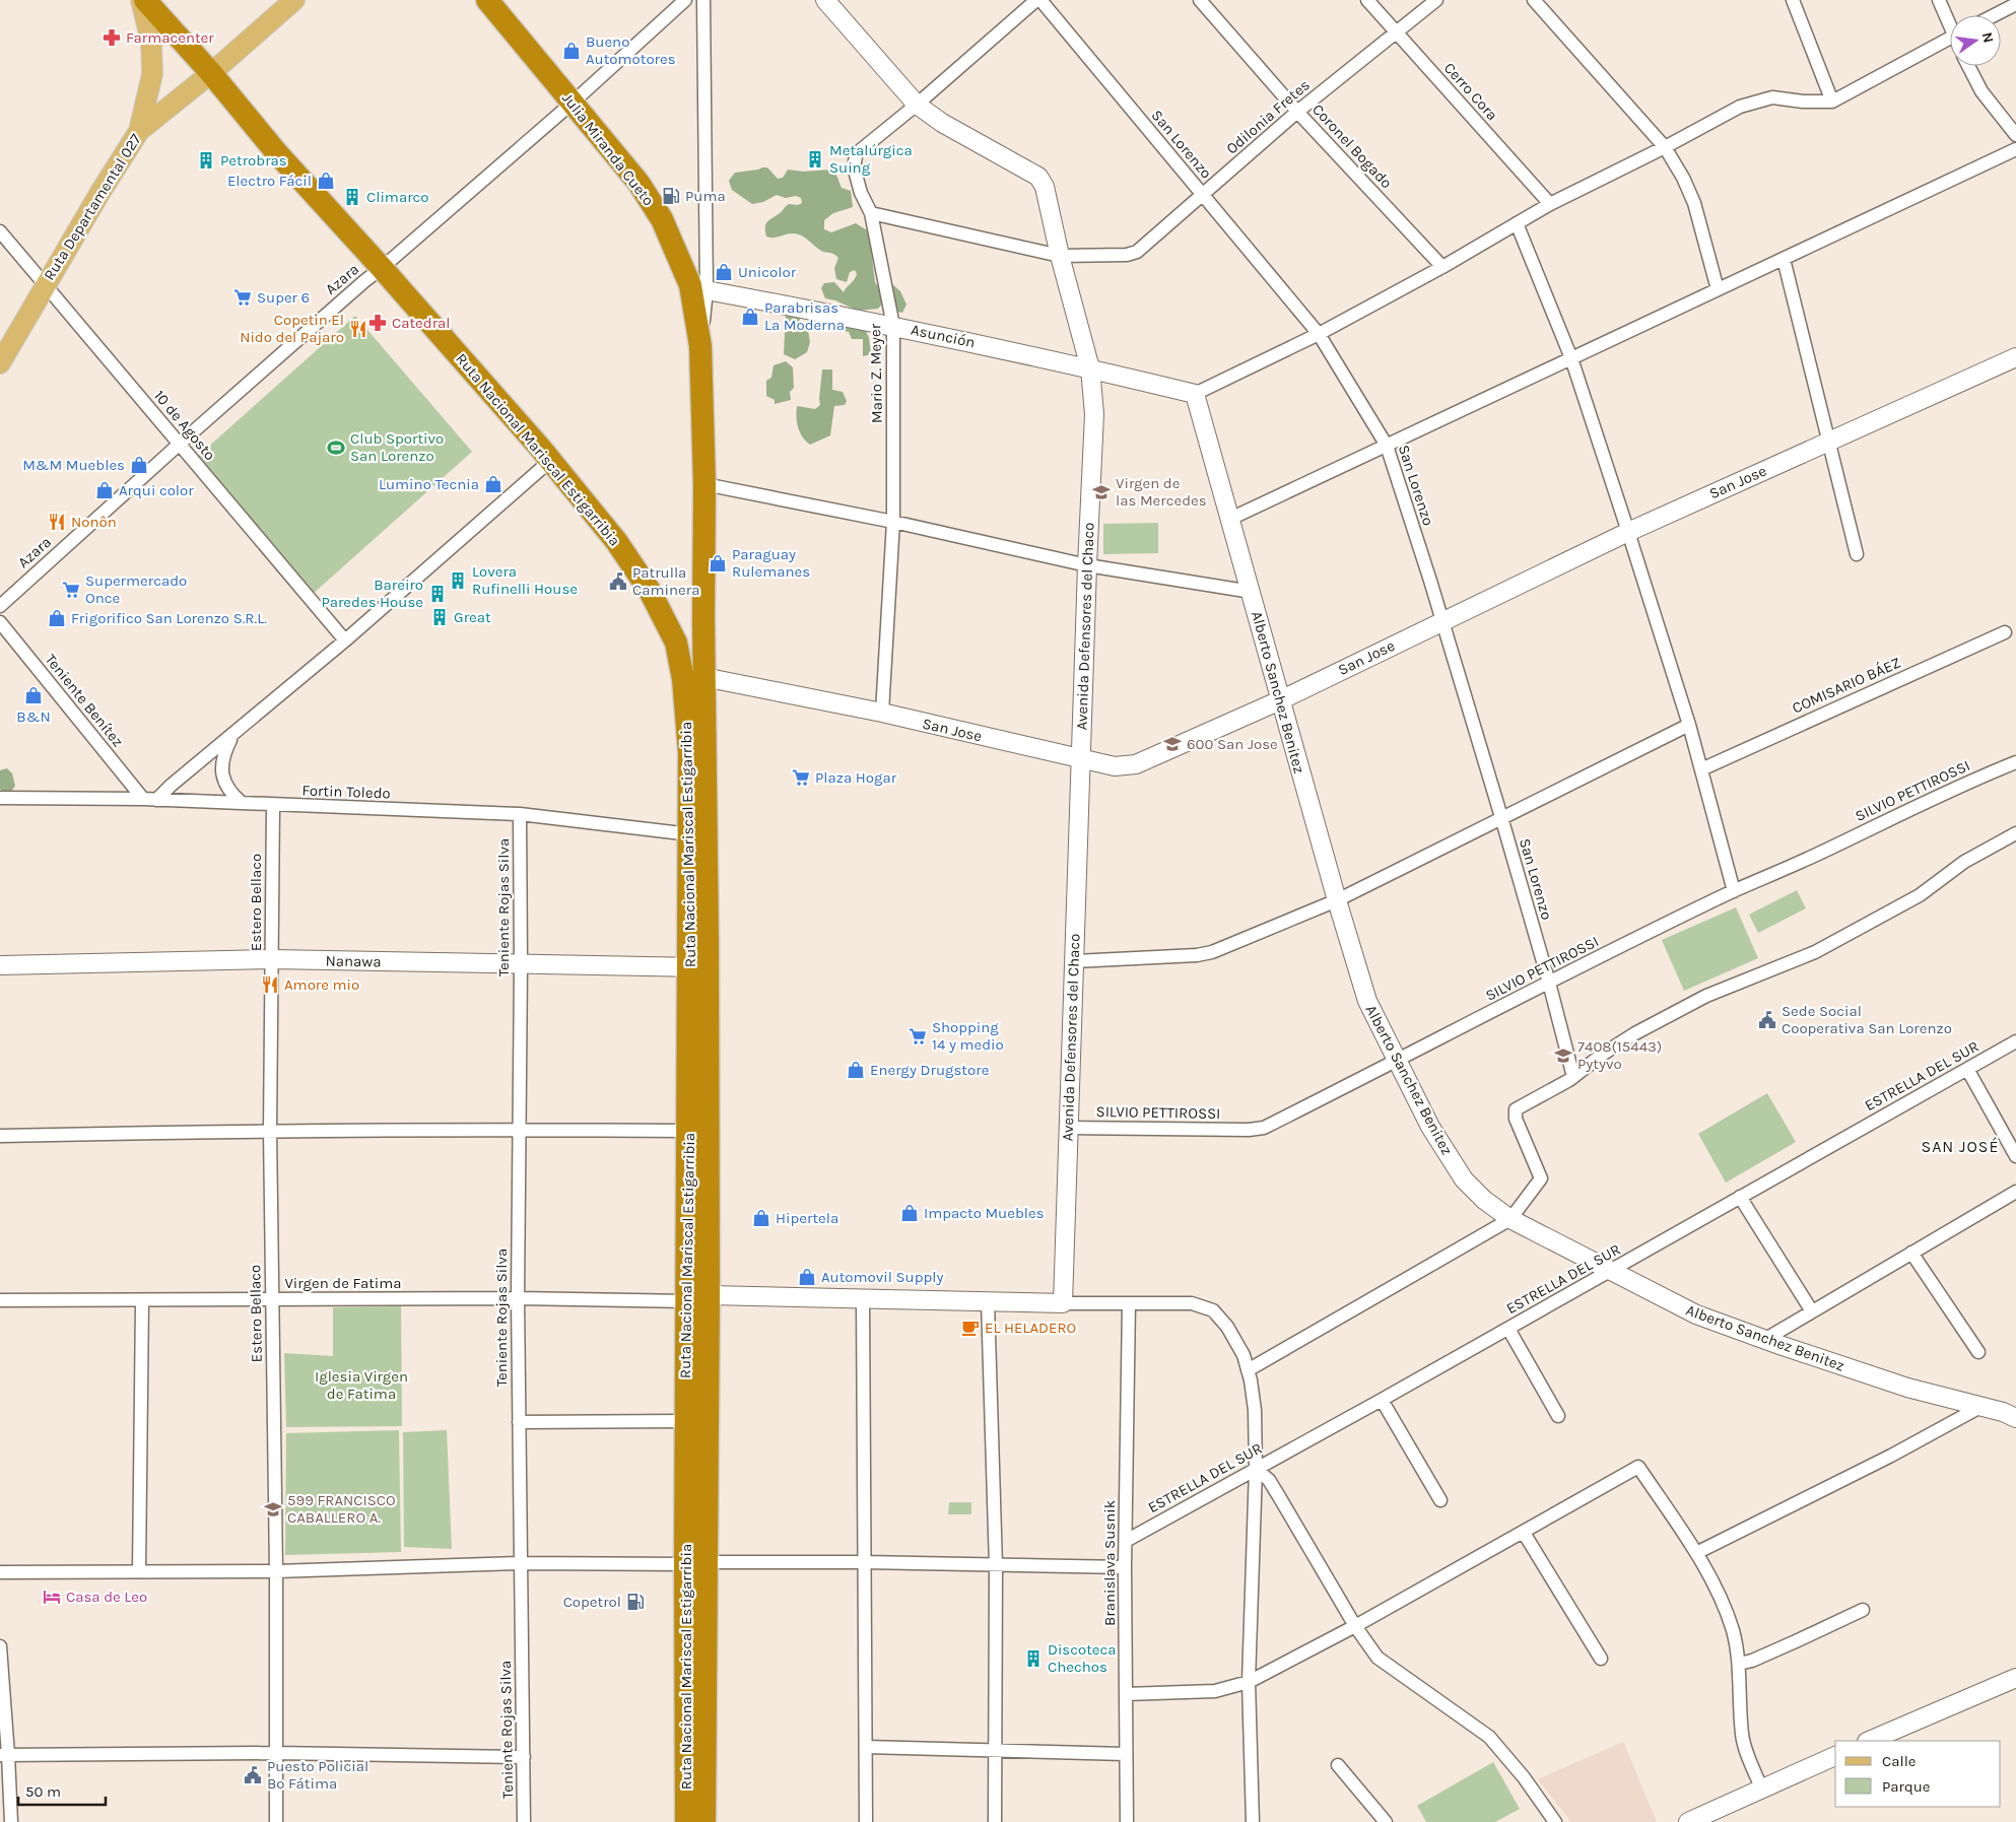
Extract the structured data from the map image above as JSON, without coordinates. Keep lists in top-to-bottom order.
{
  "streets": {
    "highway": ["Julia Miranda Cueto", "Ruta Nacional Mariscal Estigarribia"],
    "main road": ["Ruta Departamental 027"],
    "street": [
      "Cerro Cora",
      "Odilonia Fretes",
      "San Lorenzo",
      "Coronel Bogado",
      "Azara",
      "Asunción",
      "Mario Z. Meyer",
      "10 de Agosto",
      "San Jose",
      "Avenida Defensores del Chaco",
      "COMISARIO BÁEZ",
      "Alberto Sanchez Benitez",
      "Teniente Benítez",
      "SILVIO PETTIROSSI",
      "Fortin Toledo",
      "Estero Bellaco",
      "Teniente Rojas Silva",
      "Nanawa",
      "ESTRELLA DEL SUR",
      "Virgen de Fatima",
      "Branislava Susnik"
    ]
  },
  "crossings": [
    ["Cerro Cora", "Odilonia Fretes"],
    ["Odilonia Fretes", "San Lorenzo"],
    ["Odilonia Fretes", "Coronel Bogado"],
    ["Odilonia Fretes", "Mario Z. Meyer"],
    ["Odilonia Fretes", "Avenida Defensores del Chaco"],
    ["San Lorenzo", "Mario Z. Meyer"],
    ["San Lorenzo", "San Jose"],
    ["San Lorenzo", "SILVIO PETTIROSSI"],
    ["Julia Miranda Cueto", "Azara"],
    ["Julia Miranda Cueto", "Asunción"],
    ["Julia Miranda Cueto", "Ruta Nacional Mariscal Estigarribia"],
    ["Julia Miranda Cueto", "San Jose"],
    ["Ruta Departamental 027", "10 de Agosto"],
    ["Ruta Departamental 027", "Ruta Nacional Mariscal Estigarribia"],
    ["Azara", "10 de Agosto"],
    ["Azara", "Ruta Nacional Mariscal Estigarribia"],
    ["Asunción", "Mario Z. Meyer"],
    ["Asunción", "Avenida Defensores del Chaco"],
    ["Asunción", "Alberto Sanchez Benitez"],
    ["Mario Z. Meyer", "San Jose"],
    ["Mario Z. Meyer", "Avenida Defensores del Chaco"],
    ["Ruta Nacional Mariscal Estigarribia", "San Jose"],
    ["Ruta Nacional Mariscal Estigarribia", "Fortin Toledo"],
    ["Ruta Nacional Mariscal Estigarribia", "Nanawa"],
    ["Ruta Nacional Mariscal Estigarribia", "Virgen de Fatima"],
    ["San Jose", "Avenida Defensores del Chaco"],
    ["San Jose", "Alberto Sanchez Benitez"],
    ["Avenida Defensores del Chaco", "SILVIO PETTIROSSI"],
    ["Alberto Sanchez Benitez", "SILVIO PETTIROSSI"],
    ["Alberto Sanchez Benitez", "ESTRELLA DEL SUR"],
    ["Teniente Benítez", "Fortin Toledo"],
    ["Fortin Toledo", "Estero Bellaco"],
    ["Fortin Toledo", "Teniente Rojas Silva"],
    ["Estero Bellaco", "Nanawa"],
    ["Estero Bellaco", "Virgen de Fatima"],
    ["Teniente Rojas Silva", "Nanawa"],
    ["Teniente Rojas Silva", "Virgen de Fatima"],
    ["ESTRELLA DEL SUR", "Branislava Susnik"]
  ],
  "districts": ["SAN JOSÉ"],
  "parks": ["Iglesia Virgen de Fatima"],
  "places": {
    "pharmacy": ["Farmacenter", "Catedral"],
    "shop": [
      "Bueno Automotores",
      "Electro Fácil",
      "Unicolor",
      "Parabrisas La Moderna",
      "M&M Muebles",
      "Lumino Tecnia",
      "Arqui color",
      "Paraguay Rulemanes",
      "Frigorifico San Lorenzo S.R.L.",
      "B&N",
      "Energy Drugstore",
      "Impacto Muebles",
      "Hipertela",
      "Automovil Supply"
    ],
    "building": [
      "Metalúrgica Suing",
      "Petrobras",
      "Climarco",
      "Lovera Rufinelli House",
      "Bareiro Paredes House",
      "Great",
      "Discoteca Chechos"
    ],
    "fuel station": ["Puma", "Copetrol"],
    "supermarket": [
      "Super 6",
      "Supermercado Once",
      "Plaza Hogar",
      "Shopping 14 y medio"
    ],
    "restaurant": ["Copetin El Nido del Pajaro", "Nonôn", "Amore mio"],
    "sports": ["Club Sportivo San Lorenzo"],
    "school or university": [
      "Virgen de las Mercedes",
      "600 San Jose",
      "7408(15443) Pytyvo",
      "599 FRANCISCO CABALLERO A."
    ],
    "public building": ["Patrulla Caminera", "Sede Social Cooperativa San Lorenzo", "Puesto Policial Bo Fátima"],
    "cafe": ["EL HELADERO"],
    "hotel": ["Casa de Leo"]
  },
  "legend": ["Calle", "Parque"],
  "scale_bar": "50 m",
  "north": "right"
}
